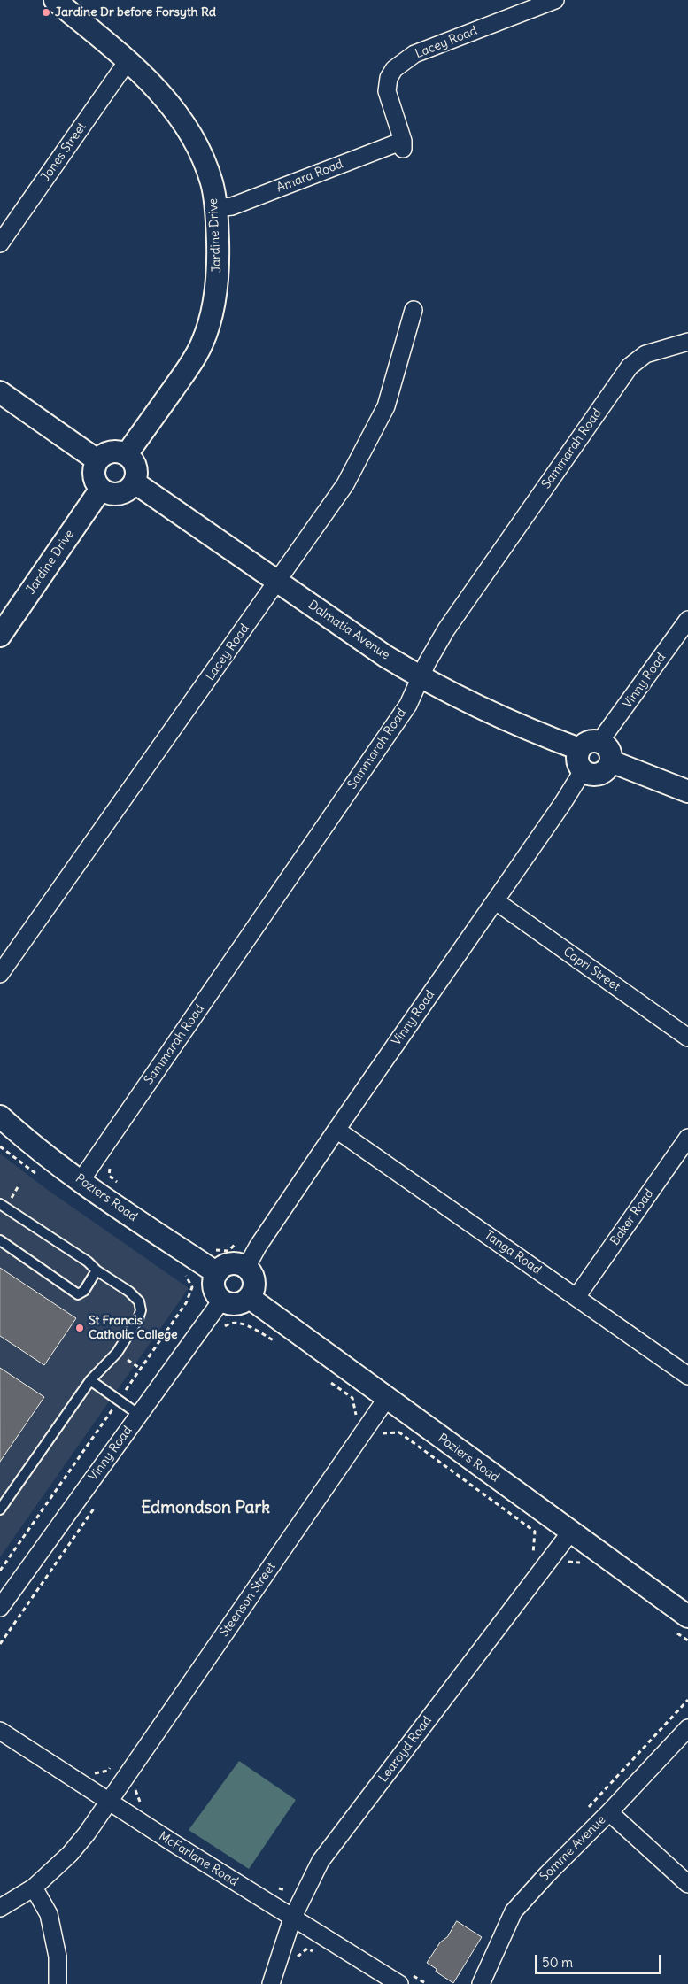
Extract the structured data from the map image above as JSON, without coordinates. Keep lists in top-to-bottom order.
{
  "streets": {
    "street": [
      "Lacey Road",
      "Jones Street",
      "Amara Road",
      "Jardine Drive",
      "Sammarah Road",
      "Dalmatia Avenue",
      "Vinny Road",
      "Capri Street",
      "Poziers Road",
      "Baker Road",
      "Tanga Road",
      "Steenson Street",
      "Learoyd Road",
      "Somme Avenue",
      "McFarlane Road"
    ]
  },
  "crossings": [
    ["Lacey Road", "Amara Road"],
    ["Lacey Road", "Dalmatia Avenue"],
    ["Jones Street", "Jardine Drive"],
    ["Amara Road", "Jardine Drive"],
    ["Jardine Drive", "Dalmatia Avenue"],
    ["Sammarah Road", "Dalmatia Avenue"],
    ["Sammarah Road", "Poziers Road"],
    ["Dalmatia Avenue", "Vinny Road"],
    ["Vinny Road", "Capri Street"],
    ["Vinny Road", "Poziers Road"],
    ["Vinny Road", "Tanga Road"],
    ["Poziers Road", "Steenson Street"],
    ["Poziers Road", "Learoyd Road"],
    ["Baker Road", "Tanga Road"],
    ["Steenson Street", "McFarlane Road"],
    ["Learoyd Road", "McFarlane Road"]
  ],
  "districts": ["Edmondson Park"],
  "places": ["Jardine Dr before Forsyth Rd", "St Francis Catholic College"],
  "scale_bar": "50 m"
}
